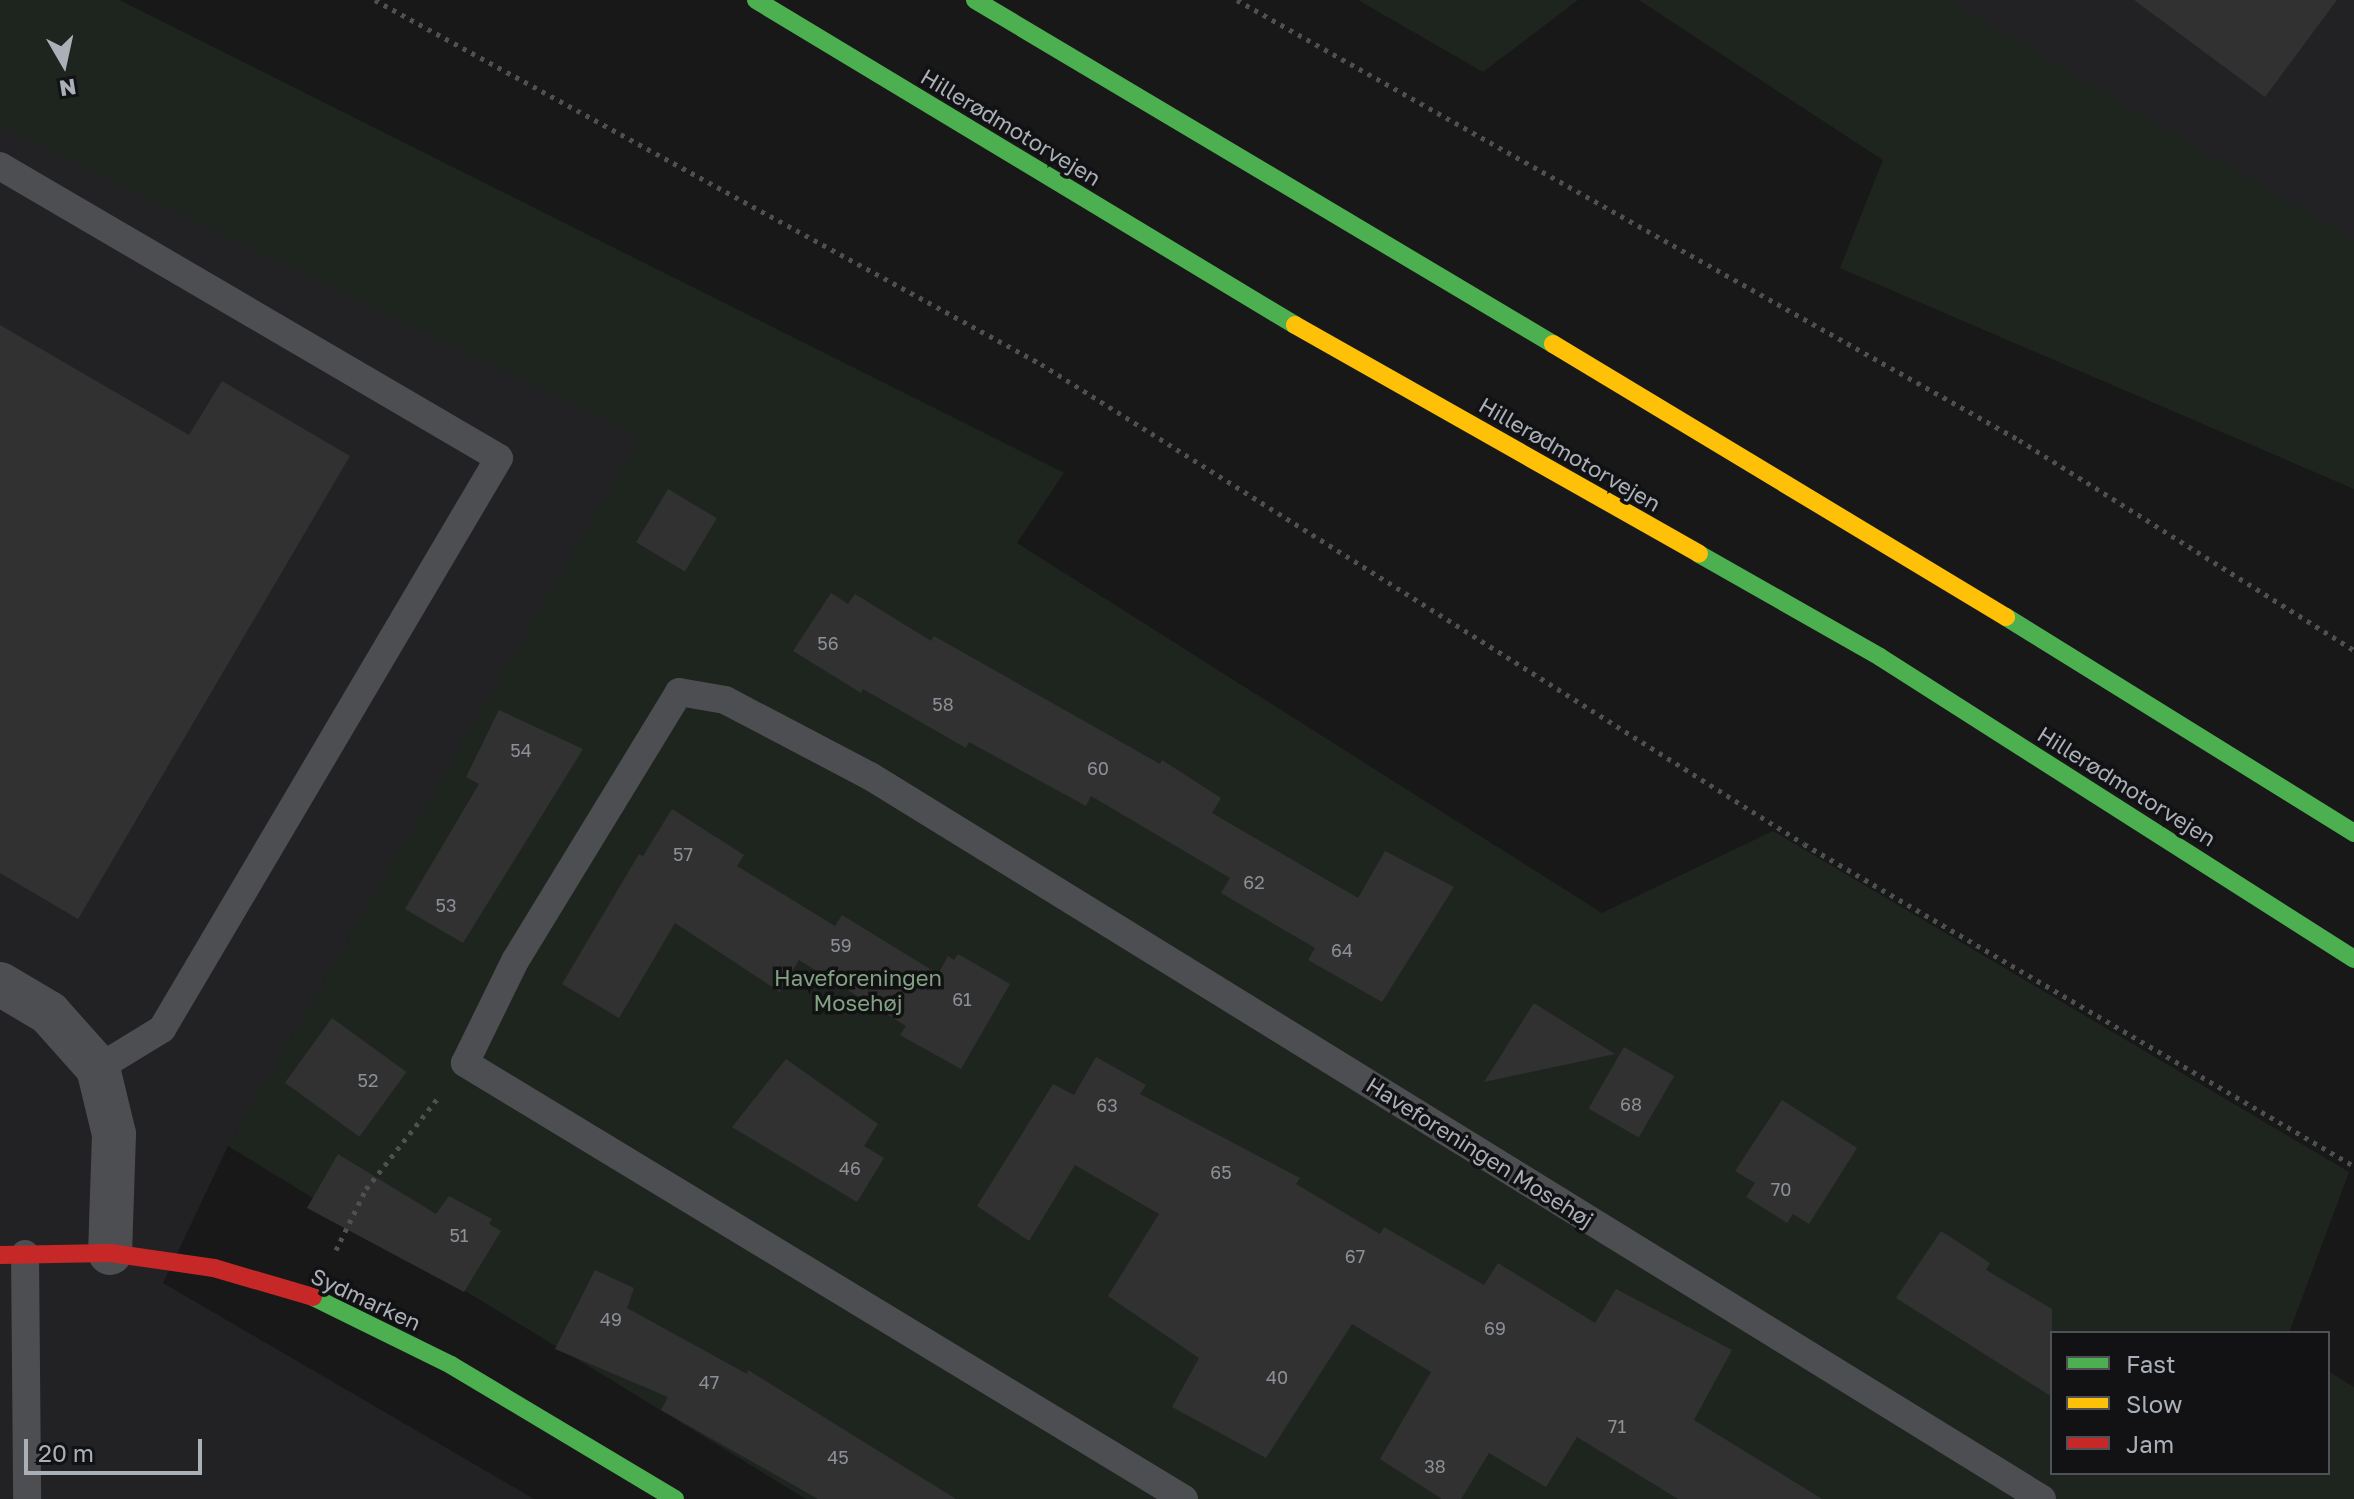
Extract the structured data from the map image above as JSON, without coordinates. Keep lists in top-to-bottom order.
{
  "streets": {
    "main road": ["Hillerødmotorvejen", "Sydmarken"],
    "lane": ["Haveforeningen Mosehøj"]
  },
  "parks": ["Haveforeningen Mosehøj"],
  "house_numbers": [
    "56",
    "58",
    "54",
    "60",
    "57",
    "62",
    "53",
    "59",
    "64",
    "61",
    "52",
    "68",
    "63",
    "46",
    "65",
    "70",
    "51",
    "67",
    "49",
    "69",
    "40",
    "47",
    "71",
    "45",
    "38"
  ],
  "legend": ["Fast", "Slow", "Jam"],
  "scale_bar": "20 m",
  "north": "bottom"
}
